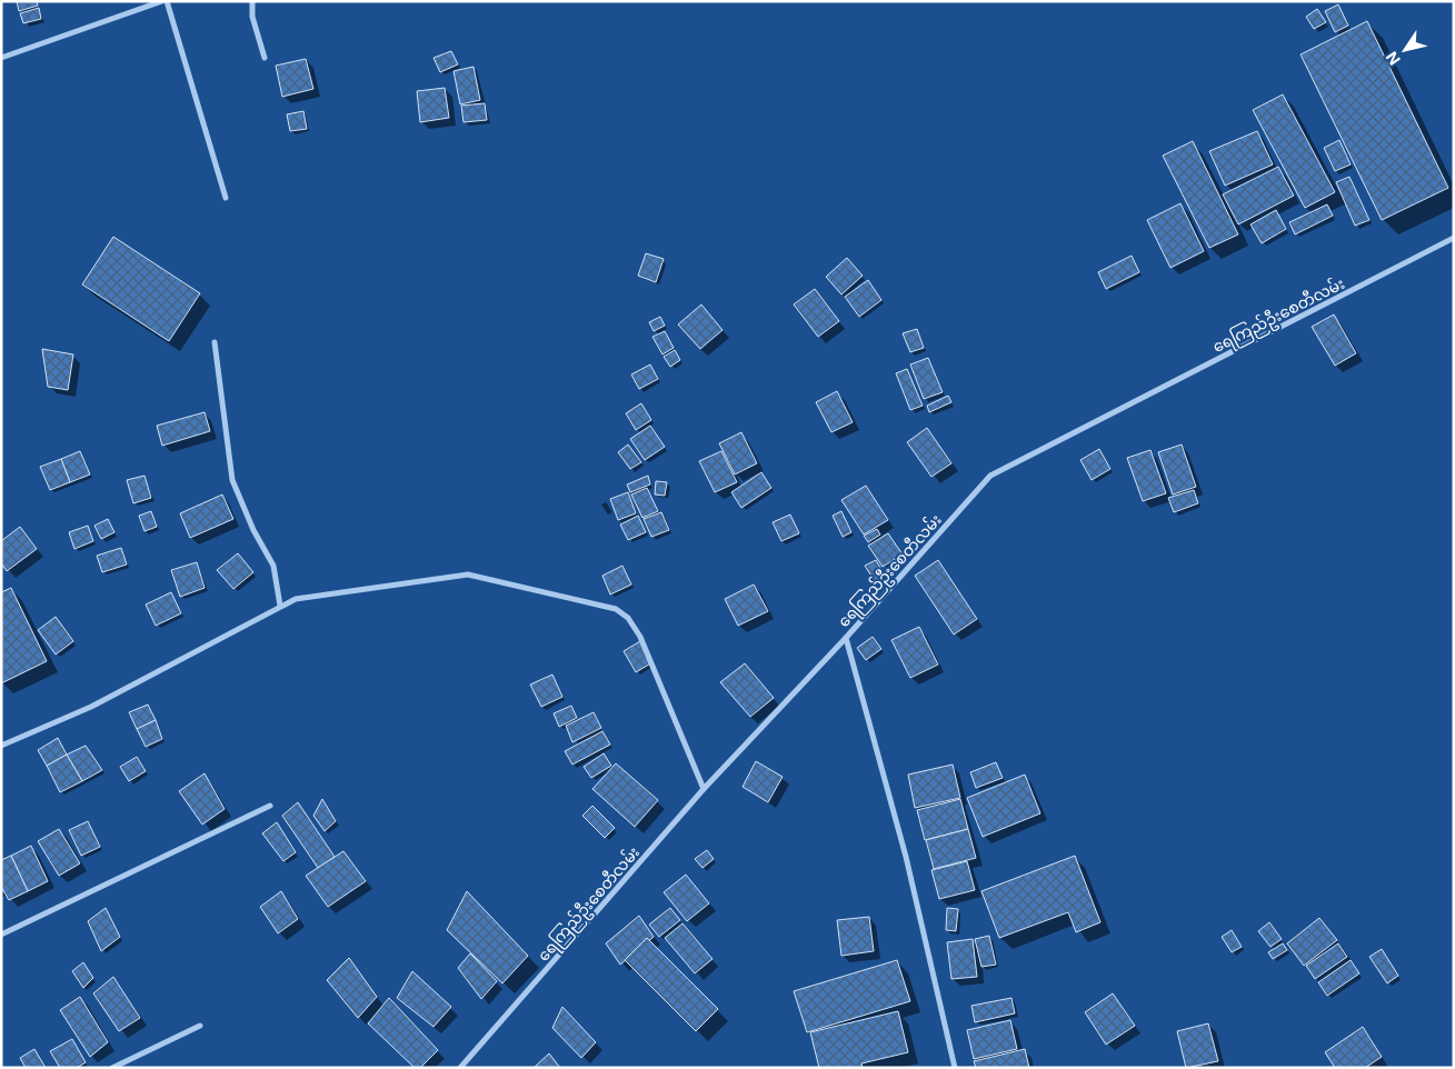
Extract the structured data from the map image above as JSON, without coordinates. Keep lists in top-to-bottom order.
{
  "streets": {
    "street": ["ရေကြည်ဦးစေတီလမ်း"]
  },
  "north": "bottom left"
}
